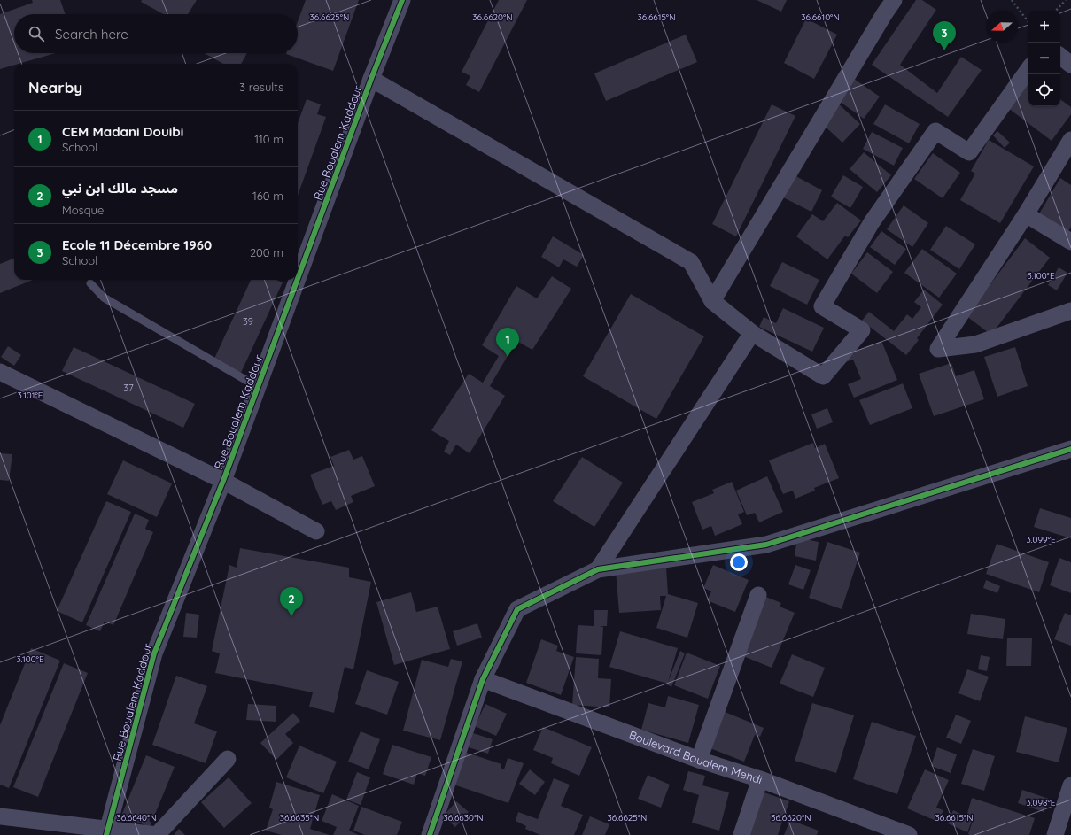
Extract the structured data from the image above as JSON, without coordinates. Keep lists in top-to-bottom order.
{
  "streets": {
    "street": ["Rue Boualem Kaddour", "Boulevard Boualem Mehdi"]
  },
  "house_numbers": ["39", "37"],
  "north": "left",
  "page": {
    "map_buttons": ["+", "−"],
    "search": "Search here",
    "pins": ["3", "1", "2"],
    "heading": ["Nearby", "3 results"],
    "list": [
      {
        "mark": "1",
        "name": "CEM Madani Douibi",
        "note": "School",
        "value": "110 m"
      },
      {
        "mark": "2",
        "name": "مسجد مالك ابن نبي",
        "note": "Mosque",
        "value": "160 m"
      },
      {
        "mark": "3",
        "name": "Ecole 11 Décembre 1960",
        "note": "School",
        "value": "200 m"
      }
    ]
  },
  "coordinates": [
    "36.6625°N",
    "36.6620°N",
    "36.6615°N",
    "36.6610°N",
    "3.100°E",
    "3.101°E",
    "3.099°E",
    "3.098°E",
    "36.6640°N",
    "36.6635°N",
    "36.6630°N"
  ]
}
